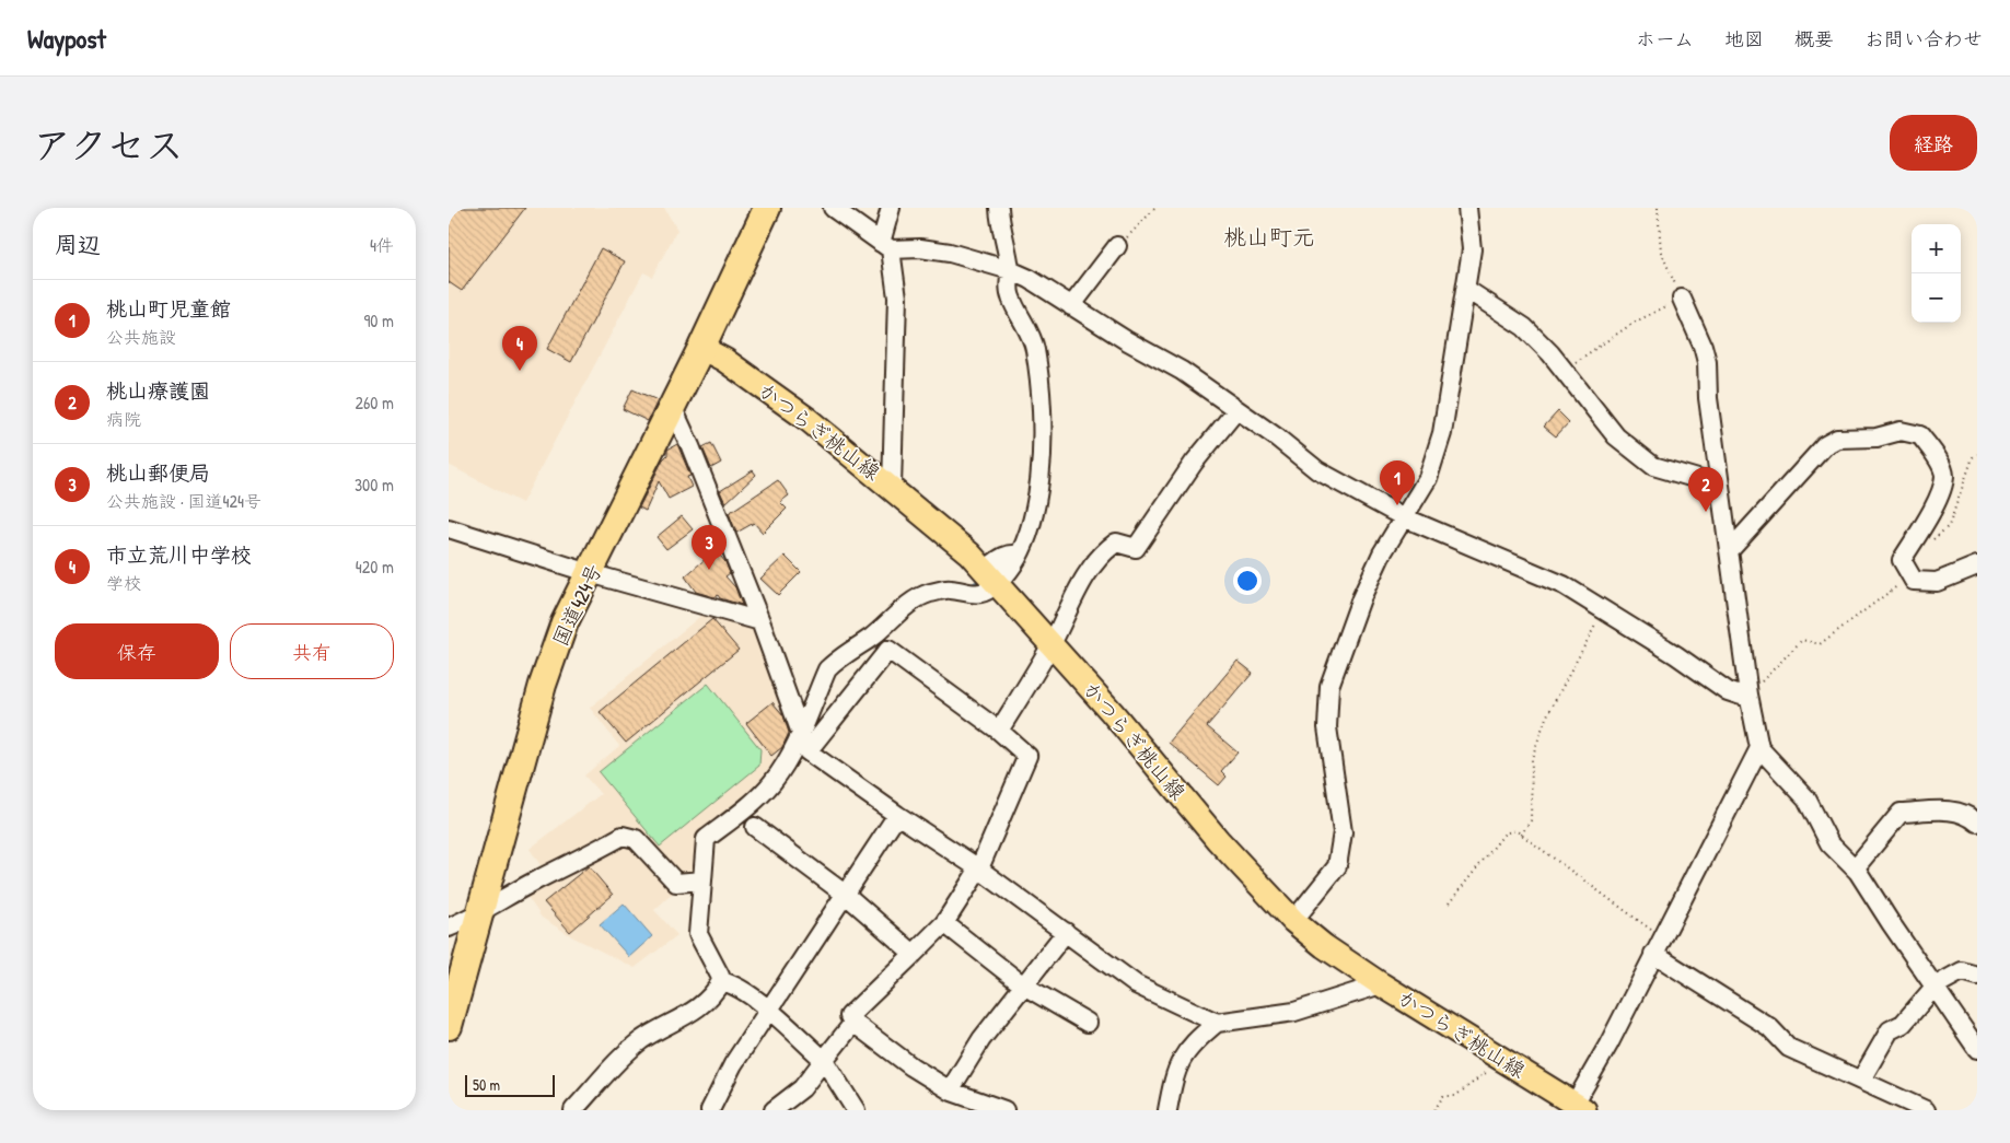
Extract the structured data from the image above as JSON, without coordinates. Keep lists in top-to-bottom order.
{
  "streets": {
    "highway": ["国道424号"],
    "main road": ["かつらぎ桃山線"]
  },
  "crossings": [
    ["かつらぎ桃山線", "国道424号"]
  ],
  "districts": ["桃山町元"],
  "scale_bar": "50 m",
  "page": {
    "header": "Waypost",
    "nav": [
      "ホーム",
      "地図",
      "概要",
      "お問い合わせ"
    ],
    "title": "アクセス",
    "buttons": [
      "経路",
      ["保存", "共有"]
    ],
    "heading": ["周辺", "4件"],
    "map_buttons": ["+", "−"],
    "list": [
      {
        "mark": "1",
        "name": "桃山町児童館",
        "note": "公共施設",
        "value": "90 m"
      },
      {
        "mark": "2",
        "name": "桃山療護園",
        "note": "病院",
        "value": "260 m"
      },
      {
        "mark": "3",
        "name": "桃山郵便局",
        "note": "公共施設 · 国道424号",
        "value": "300 m"
      },
      {
        "mark": "4",
        "name": "市立荒川中学校",
        "note": "学校",
        "value": "420 m"
      }
    ],
    "pins": [
      "4",
      "1",
      "2",
      "3"
    ],
    "scale": "50 m"
  }
}
